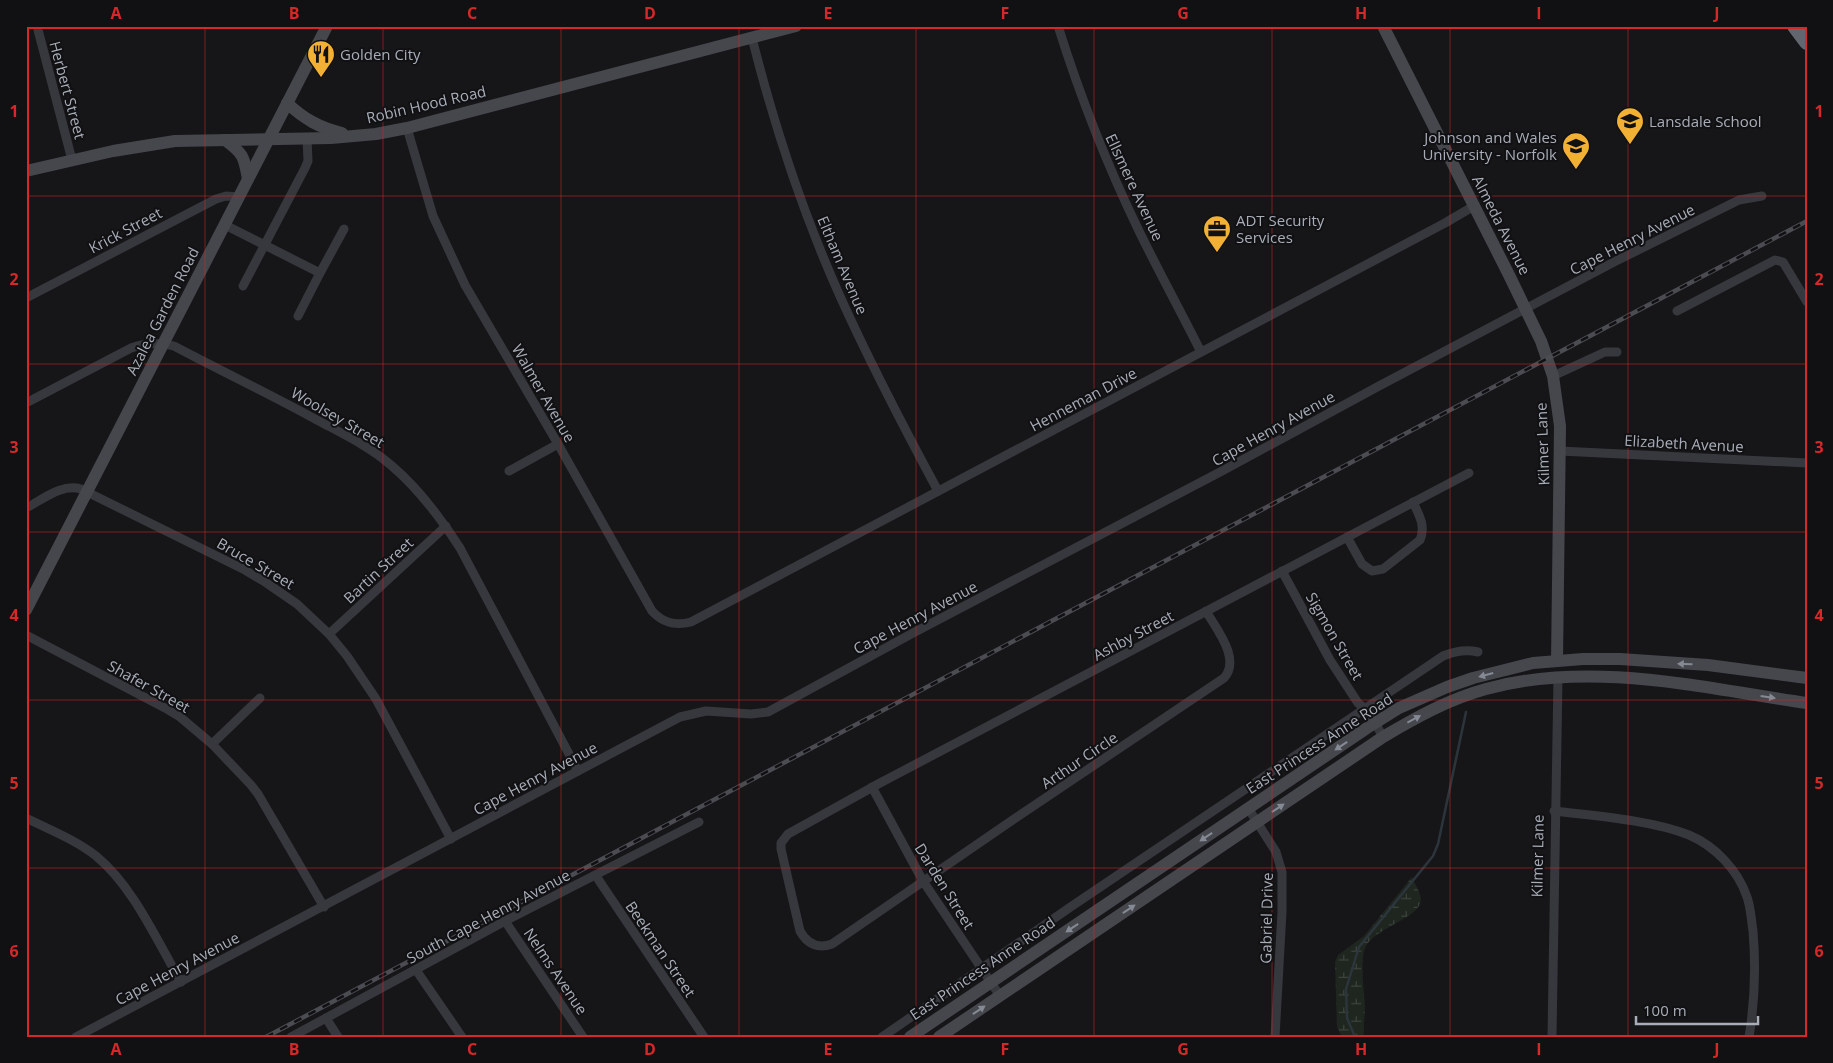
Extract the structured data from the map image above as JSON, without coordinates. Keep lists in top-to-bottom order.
{
  "streets": {
    "main road": [
      "Robin Hood Road",
      "Almeda Avenue",
      "Azalea Garden Road",
      "Kilmer Lane",
      "East Princess Anne Road"
    ],
    "street": [
      "Herbert Street",
      "Ellsmere Avenue",
      "Krick Street",
      "Cape Henry Avenue",
      "Eltham Avenue",
      "Walmer Avenue",
      "Henneman Drive",
      "Woolsey Street",
      "Elizabeth Avenue",
      "Bruce Street",
      "Bartin Street",
      "Ashby Street",
      "Sigmon Street",
      "Shafer Street",
      "Arthur Circle",
      "Darden Street",
      "South Cape Henry Avenue",
      "Gabriel Drive",
      "Beekman Street",
      "Nelms Avenue"
    ]
  },
  "crossings": [
    ["Herbert Street", "Robin Hood Road"],
    ["Robin Hood Road", "Eltham Avenue"],
    ["Robin Hood Road", "Azalea Garden Road"],
    ["Robin Hood Road", "Walmer Avenue"],
    ["Ellsmere Avenue", "Henneman Drive"],
    ["Almeda Avenue", "Cape Henry Avenue"],
    ["Almeda Avenue", "Henneman Drive"],
    ["Almeda Avenue", "Kilmer Lane"],
    ["Krick Street", "Azalea Garden Road"],
    ["Cape Henry Avenue", "Woolsey Street"],
    ["Cape Henry Avenue", "Bruce Street"],
    ["Cape Henry Avenue", "Shafer Street"],
    ["Eltham Avenue", "Henneman Drive"],
    ["Azalea Garden Road", "Woolsey Street"],
    ["Azalea Garden Road", "Bruce Street"],
    ["Walmer Avenue", "Henneman Drive"],
    ["Woolsey Street", "Bartin Street"],
    ["Elizabeth Avenue", "Kilmer Lane"],
    ["Kilmer Lane", "East Princess Anne Road"],
    ["Bruce Street", "Bartin Street"],
    ["Ashby Street", "Sigmon Street"],
    ["Ashby Street", "Arthur Circle"],
    ["Ashby Street", "Darden Street"],
    ["Sigmon Street", "East Princess Anne Road"],
    ["East Princess Anne Road", "Darden Street"],
    ["East Princess Anne Road", "Gabriel Drive"],
    ["Arthur Circle", "Darden Street"],
    ["South Cape Henry Avenue", "Beekman Street"],
    ["South Cape Henry Avenue", "Nelms Avenue"]
  ],
  "places": {
    "restaurant": ["Golden City"],
    "school or university": ["Lansdale School", "Johnson and Wales University - Norfolk"],
    "office": ["ADT Security Services"]
  },
  "scale_bar": "100 m",
  "grid": {
    "columns": [
      "A",
      "B",
      "C",
      "D",
      "E",
      "F",
      "G",
      "H",
      "I",
      "J"
    ],
    "rows": [
      "1",
      "2",
      "3",
      "4",
      "5",
      "6"
    ]
  }
}
